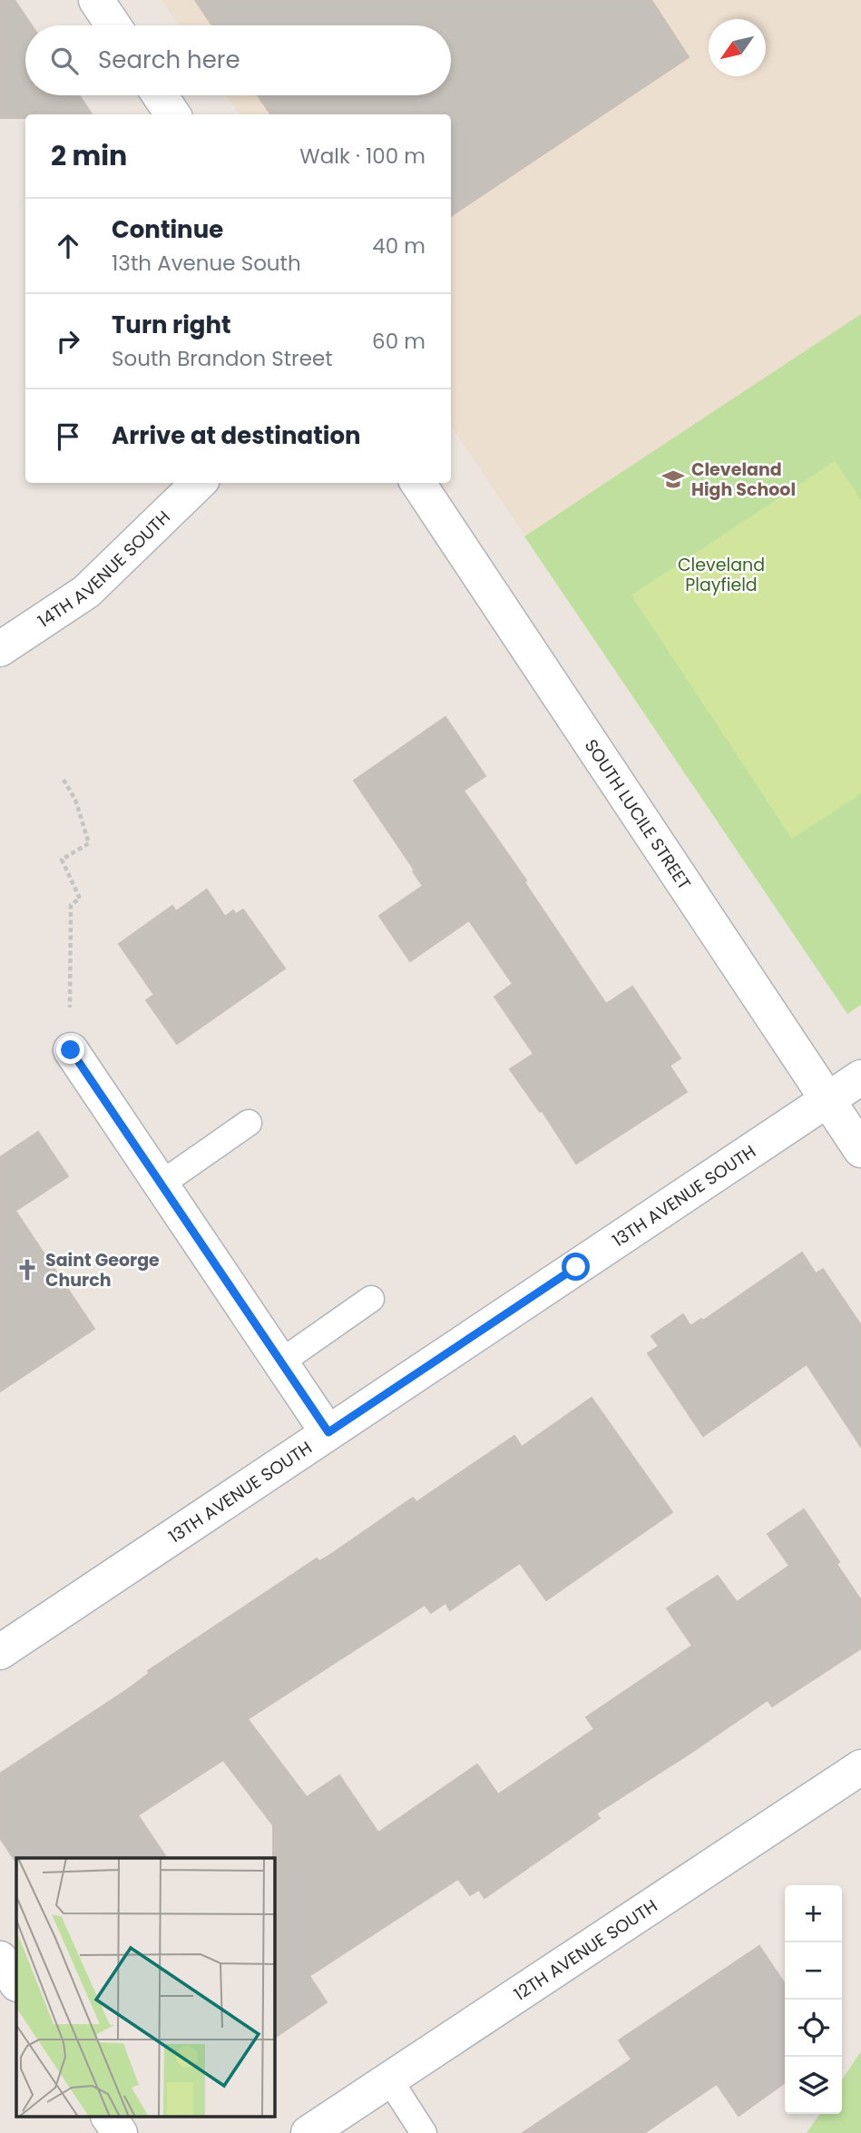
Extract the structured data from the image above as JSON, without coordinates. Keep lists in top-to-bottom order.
{
  "streets": {
    "street": [
      "14TH AVENUE SOUTH",
      "SOUTH LUCILE STREET",
      "13TH AVENUE SOUTH",
      "12TH AVENUE SOUTH"
    ]
  },
  "crossings": [
    ["SOUTH LUCILE STREET", "13TH AVENUE SOUTH"]
  ],
  "parks": ["Cleveland Playfield"],
  "places": {
    "school or university": ["Cleveland High School"],
    "church": ["Saint George Church"]
  },
  "north": "bottom left",
  "page": {
    "search": "Search here",
    "heading": ["2 min", "Walk · 100 m"],
    "list": [
      ["Continue", "13th Avenue South", "40 m"],
      ["Turn right", "South Brandon Street", "60 m"],
      "Arrive at destination"
    ],
    "map_buttons": ["+", "−"]
  }
}
